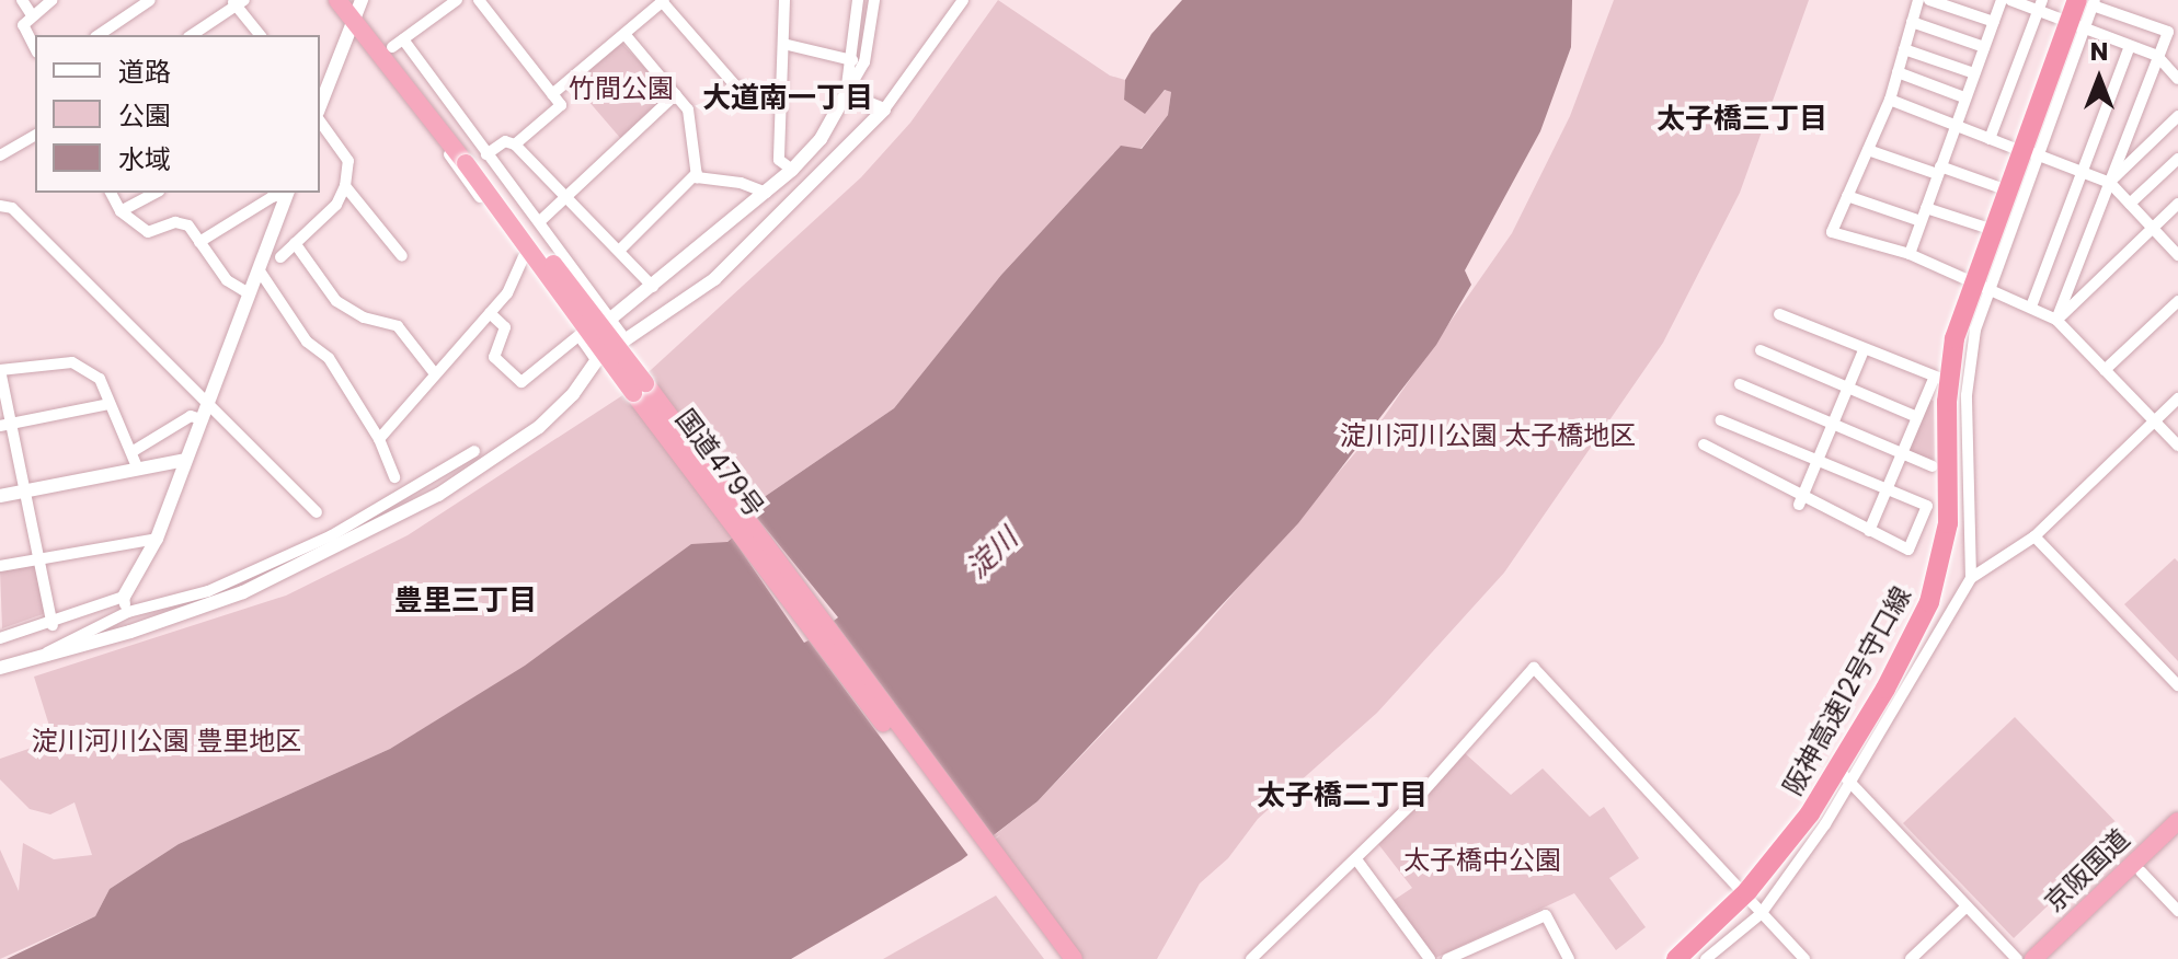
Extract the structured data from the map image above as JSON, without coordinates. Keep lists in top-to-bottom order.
{
  "streets": {
    "highway": ["国道479号", "阪神高速12号守口線", "京阪国道"]
  },
  "districts": [
    "大道南一丁目",
    "太子橋三丁目",
    "豊里三丁目",
    "太子橋二丁目"
  ],
  "water": ["淀川"],
  "parks": [
    "竹間公園",
    "淀川河川公園 太子橋地区",
    "淀川河川公園 豊里地区",
    "太子橋中公園"
  ],
  "legend": ["道路", "公園", "水域"],
  "north": "top"
}
